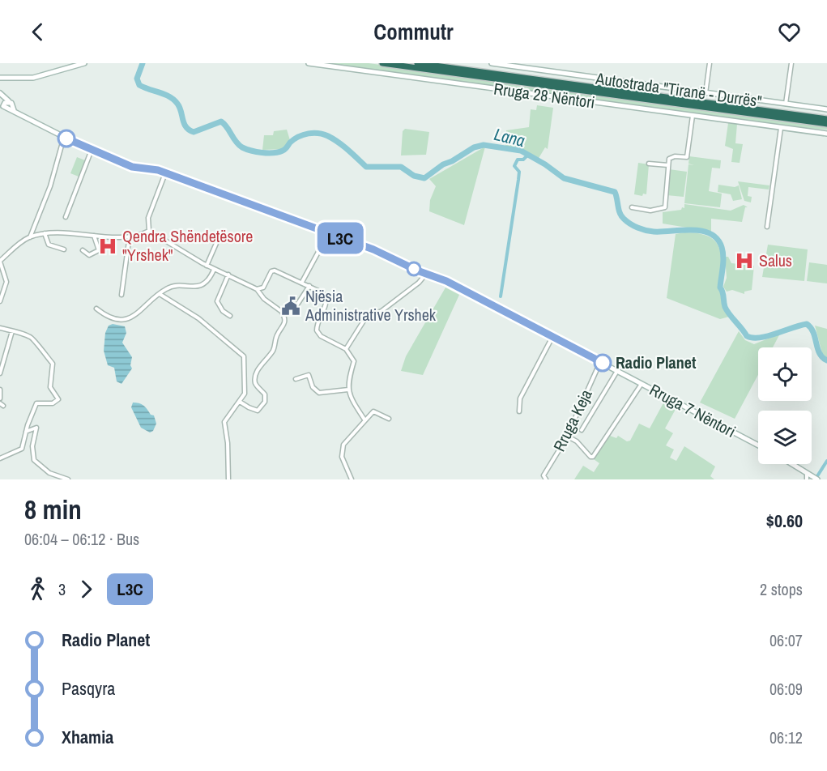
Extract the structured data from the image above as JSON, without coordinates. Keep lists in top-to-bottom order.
{
  "streets": {
    "highway": ["Autostrada \"Tiranë - Durrës\""],
    "main road": ["Rruga 28 Nëntori", "Rruga 7 Nëntori"],
    "street": ["Rruga Keja"]
  },
  "crossings": [
    ["Rruga 7 Nëntori", "Rruga Keja"]
  ],
  "water": ["Lana"],
  "places": {
    "hospital": ["Qendra Shëndetësore \"Yrshek\"", "Salus"],
    "public building": ["Njësia Administrative Yrshek"],
    "other": ["Radio Planet"]
  },
  "lines": ["bus line L3C"],
  "page": {
    "header": "Commutr",
    "on_map": "L3C",
    "heading": ["8 min", "06:04 – 06:12 · Bus", "$0.60"],
    "legs": ["3", "L3C", "2 stops"],
    "list": [
      {
        "name": "Radio Planet",
        "value": "06:07"
      },
      {
        "name": "Pasqyra",
        "value": "06:09"
      },
      {
        "name": "Xhamia",
        "value": "06:12"
      }
    ]
  }
}
